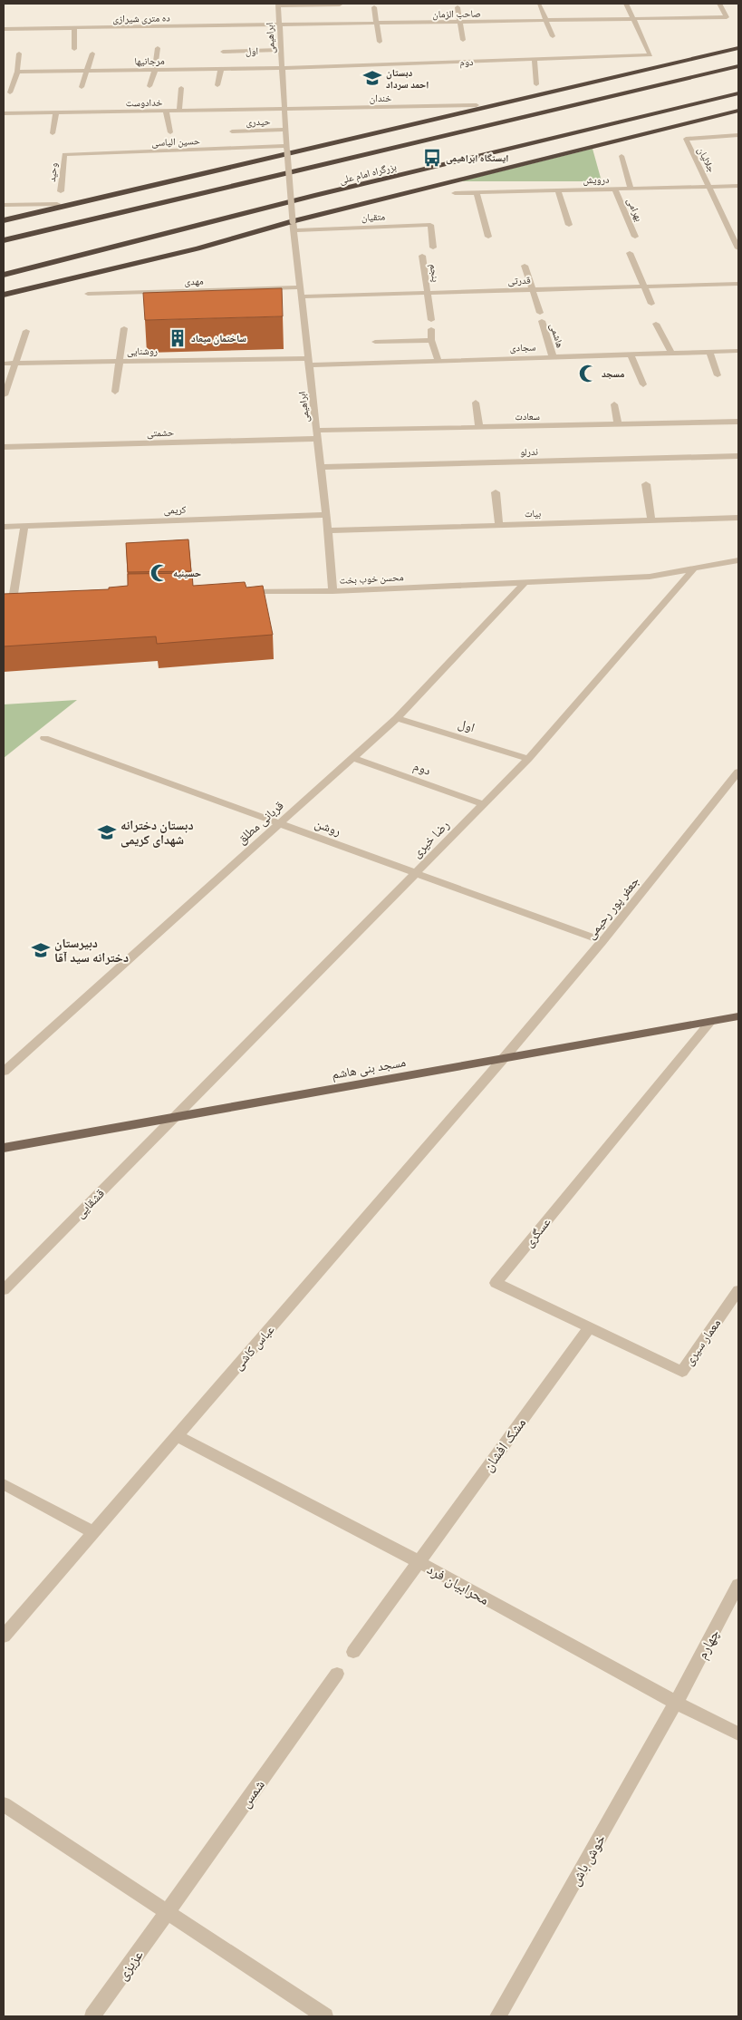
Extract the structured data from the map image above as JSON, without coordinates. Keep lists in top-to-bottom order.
{
  "streets": {
    "highway": ["بزرگراه امام علی"],
    "main road": ["مسجد بنی هاشم"],
    "street": [
      "صاحب الزمان",
      "ده متری شیرازی",
      "ابراهیمی",
      "اول",
      "مرجانیها",
      "دوم",
      "خندان",
      "خدادوست",
      "حیدری",
      "حسین الیاسی",
      "جلالیان",
      "وحید",
      "درویش",
      "بهرامی",
      "متقیان",
      "پنجم",
      "قدرتی",
      "مهدی",
      "هاشمی",
      "سجادی",
      "روشنایی",
      "سعادت",
      "حشمتی",
      "ندرلو",
      "کریمی",
      "بیات",
      "محسن خوب بخت",
      "قربانی مطلق",
      "روشن",
      "رضا خیری",
      "جعفر پور رحیمی",
      "قشقایی",
      "عسگری",
      "معمار سیری",
      "عباس کاشی",
      "مشک افشان",
      "محرابیان فرد",
      "چهارم",
      "شمس",
      "خوش باش",
      "عزیزی"
    ]
  },
  "crossings": [
    ["صاحب الزمان", "ده متری شیرازی"],
    ["صاحب الزمان", "ابراهیمی"],
    ["صاحب الزمان", "دوم"],
    ["ده متری شیرازی", "ابراهیمی"],
    ["ابراهیمی", "اول"],
    ["ابراهیمی", "مرجانیها"],
    ["ابراهیمی", "دوم"],
    ["ابراهیمی", "خندان"],
    ["ابراهیمی", "خدادوست"],
    ["ابراهیمی", "حیدری"],
    ["ابراهیمی", "حسین الیاسی"],
    ["ابراهیمی", "متقیان"],
    ["ابراهیمی", "قدرتی"],
    ["ابراهیمی", "مهدی"],
    ["ابراهیمی", "سجادی"],
    ["ابراهیمی", "روشنایی"],
    ["ابراهیمی", "سعادت"],
    ["ابراهیمی", "حشمتی"],
    ["ابراهیمی", "ندرلو"],
    ["ابراهیمی", "کریمی"],
    ["ابراهیمی", "بیات"],
    ["ابراهیمی", "محسن خوب بخت"],
    ["اول", "قربانی مطلق"],
    ["اول", "رضا خیری"],
    ["مرجانیها", "دوم"],
    ["دوم", "قربانی مطلق"],
    ["دوم", "رضا خیری"],
    ["خندان", "خدادوست"],
    ["حسین الیاسی", "وحید"],
    ["جلالیان", "درویش"],
    ["درویش", "بهرامی"],
    ["پنجم", "قدرتی"],
    ["هاشمی", "سجادی"],
    ["سجادی", "روشنایی"],
    ["سعادت", "حشمتی"],
    ["محسن خوب بخت", "قربانی مطلق"],
    ["محسن خوب بخت", "رضا خیری"],
    ["قربانی مطلق", "روشن"],
    ["روشن", "رضا خیری"],
    ["روشن", "جعفر پور رحیمی"],
    ["رضا خیری", "مسجد بنی هاشم"],
    ["رضا خیری", "قشقایی"],
    ["جعفر پور رحیمی", "مسجد بنی هاشم"],
    ["جعفر پور رحیمی", "عباس کاشی"],
    ["مسجد بنی هاشم", "قشقایی"],
    ["مسجد بنی هاشم", "عسگری"],
    ["مسجد بنی هاشم", "عباس کاشی"],
    ["عسگری", "معمار سیری"],
    ["عسگری", "مشک افشان"],
    ["عباس کاشی", "محرابیان فرد"],
    ["مشک افشان", "محرابیان فرد"],
    ["محرابیان فرد", "چهارم"],
    ["محرابیان فرد", "خوش باش"],
    ["چهارم", "خوش باش"],
    ["شمس", "عزیزی"]
  ],
  "places": {
    "school or university": ["دبستان احمد سرداد", "دبستان دخترانه شهدای کریمی", "دبیرستان دخترانه سید آقا"],
    "bus stop": ["ایستگاه ابراهیمی"],
    "building": ["ساختمان میعاد"],
    "mosque": ["مسجد", "حسینیه"]
  }
}
